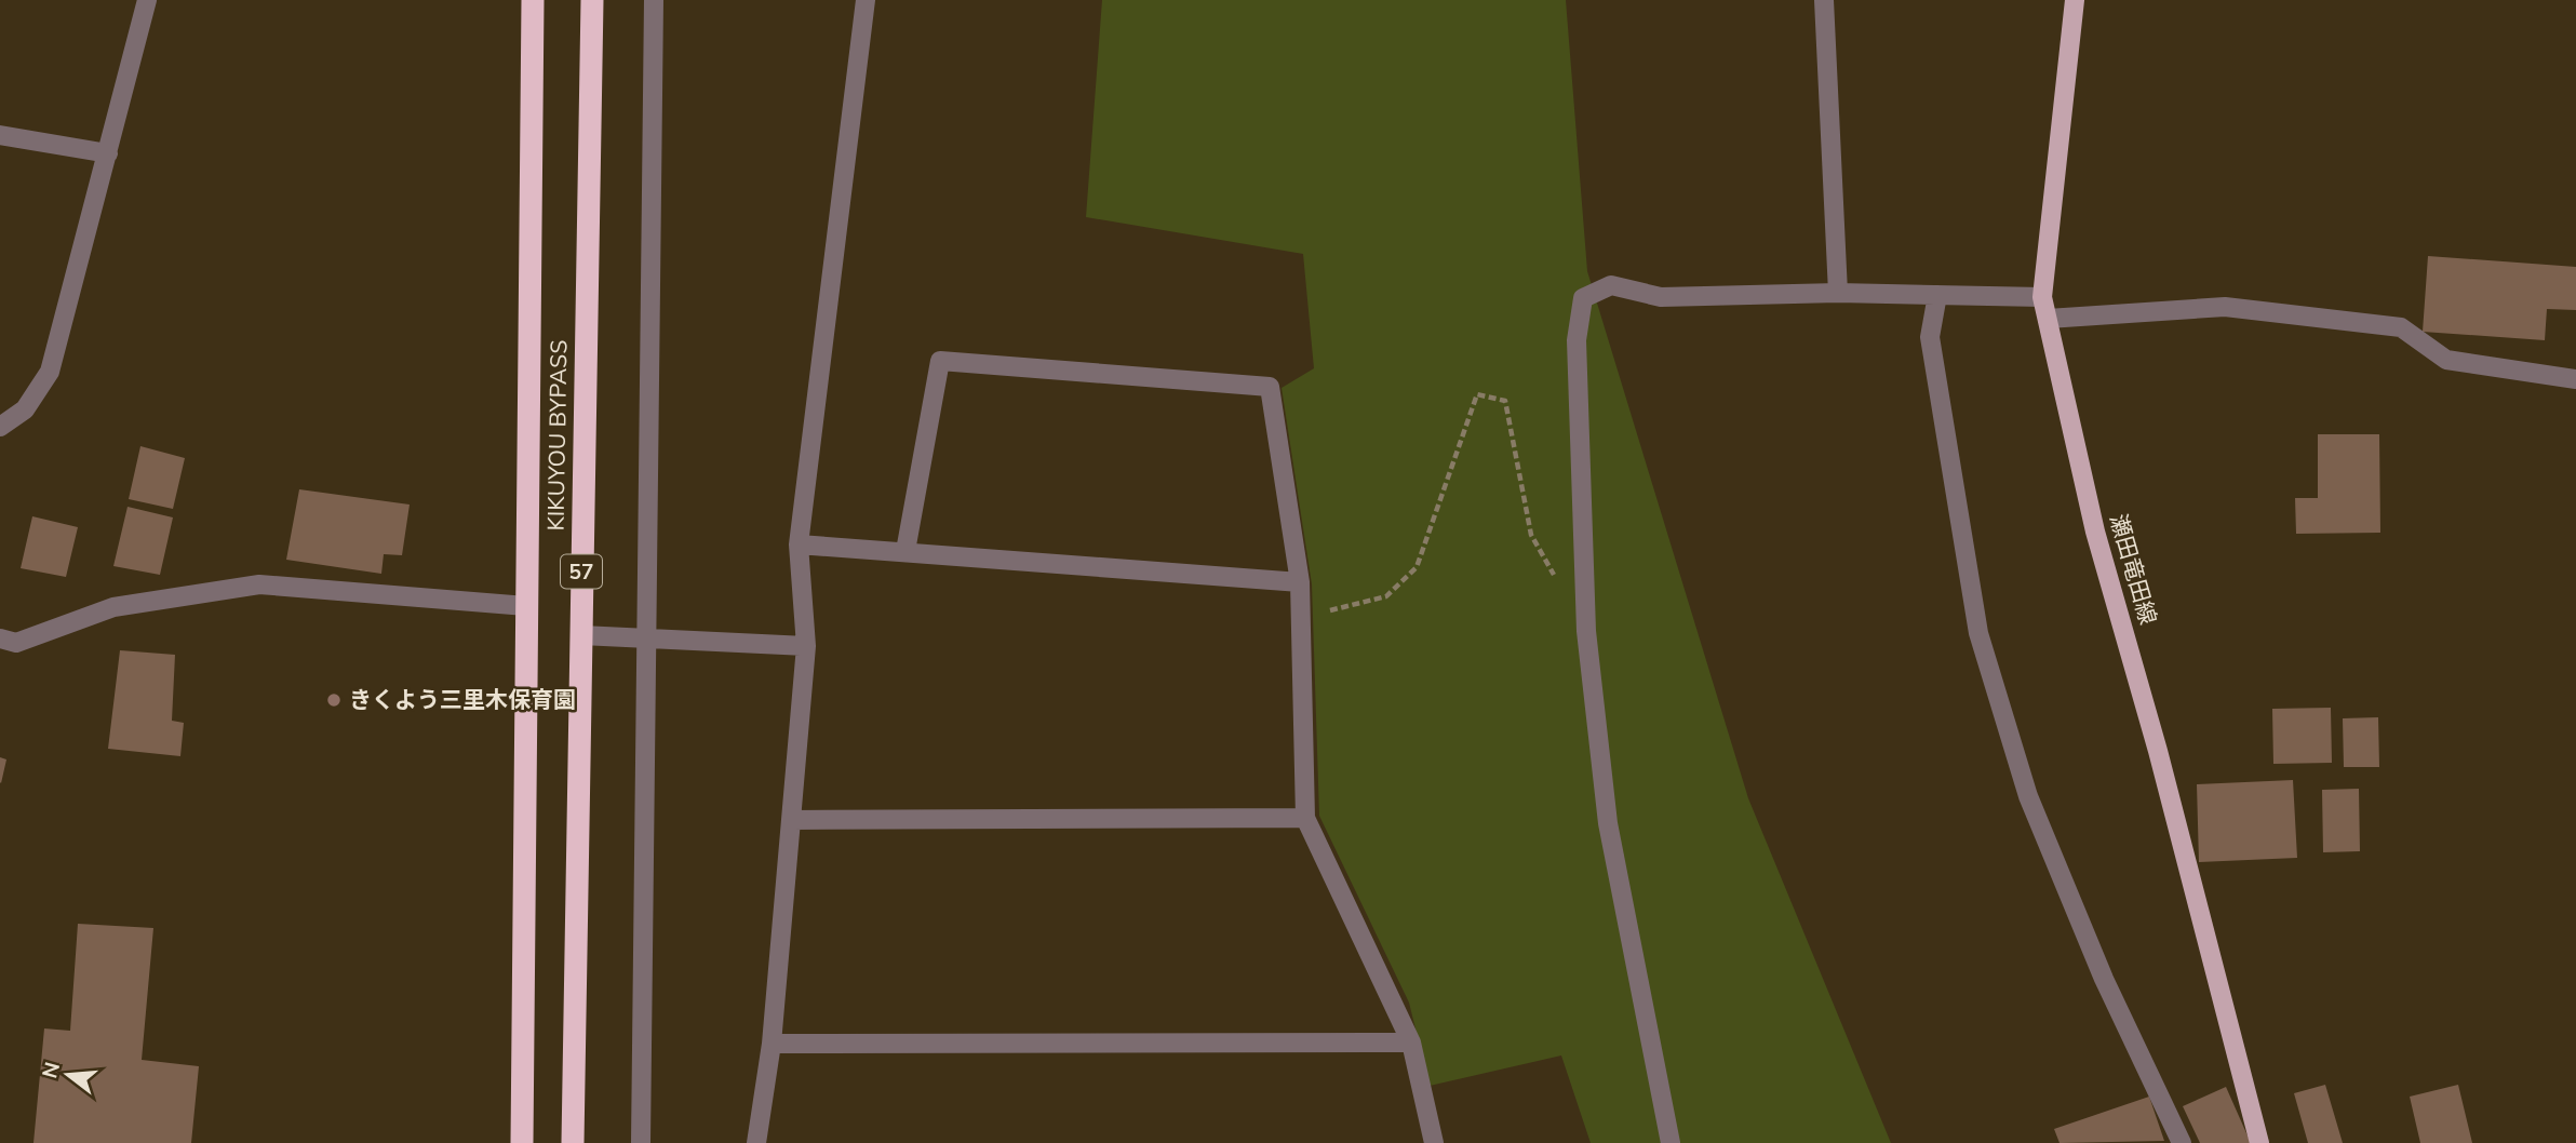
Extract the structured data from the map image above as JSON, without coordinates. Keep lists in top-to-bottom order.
{
  "streets": {
    "highway": ["KIKUYOU BYPASS", "57"],
    "main road": ["瀬田竜田線"]
  },
  "places": ["きくよう三里木保育園"],
  "north": "left"
}
